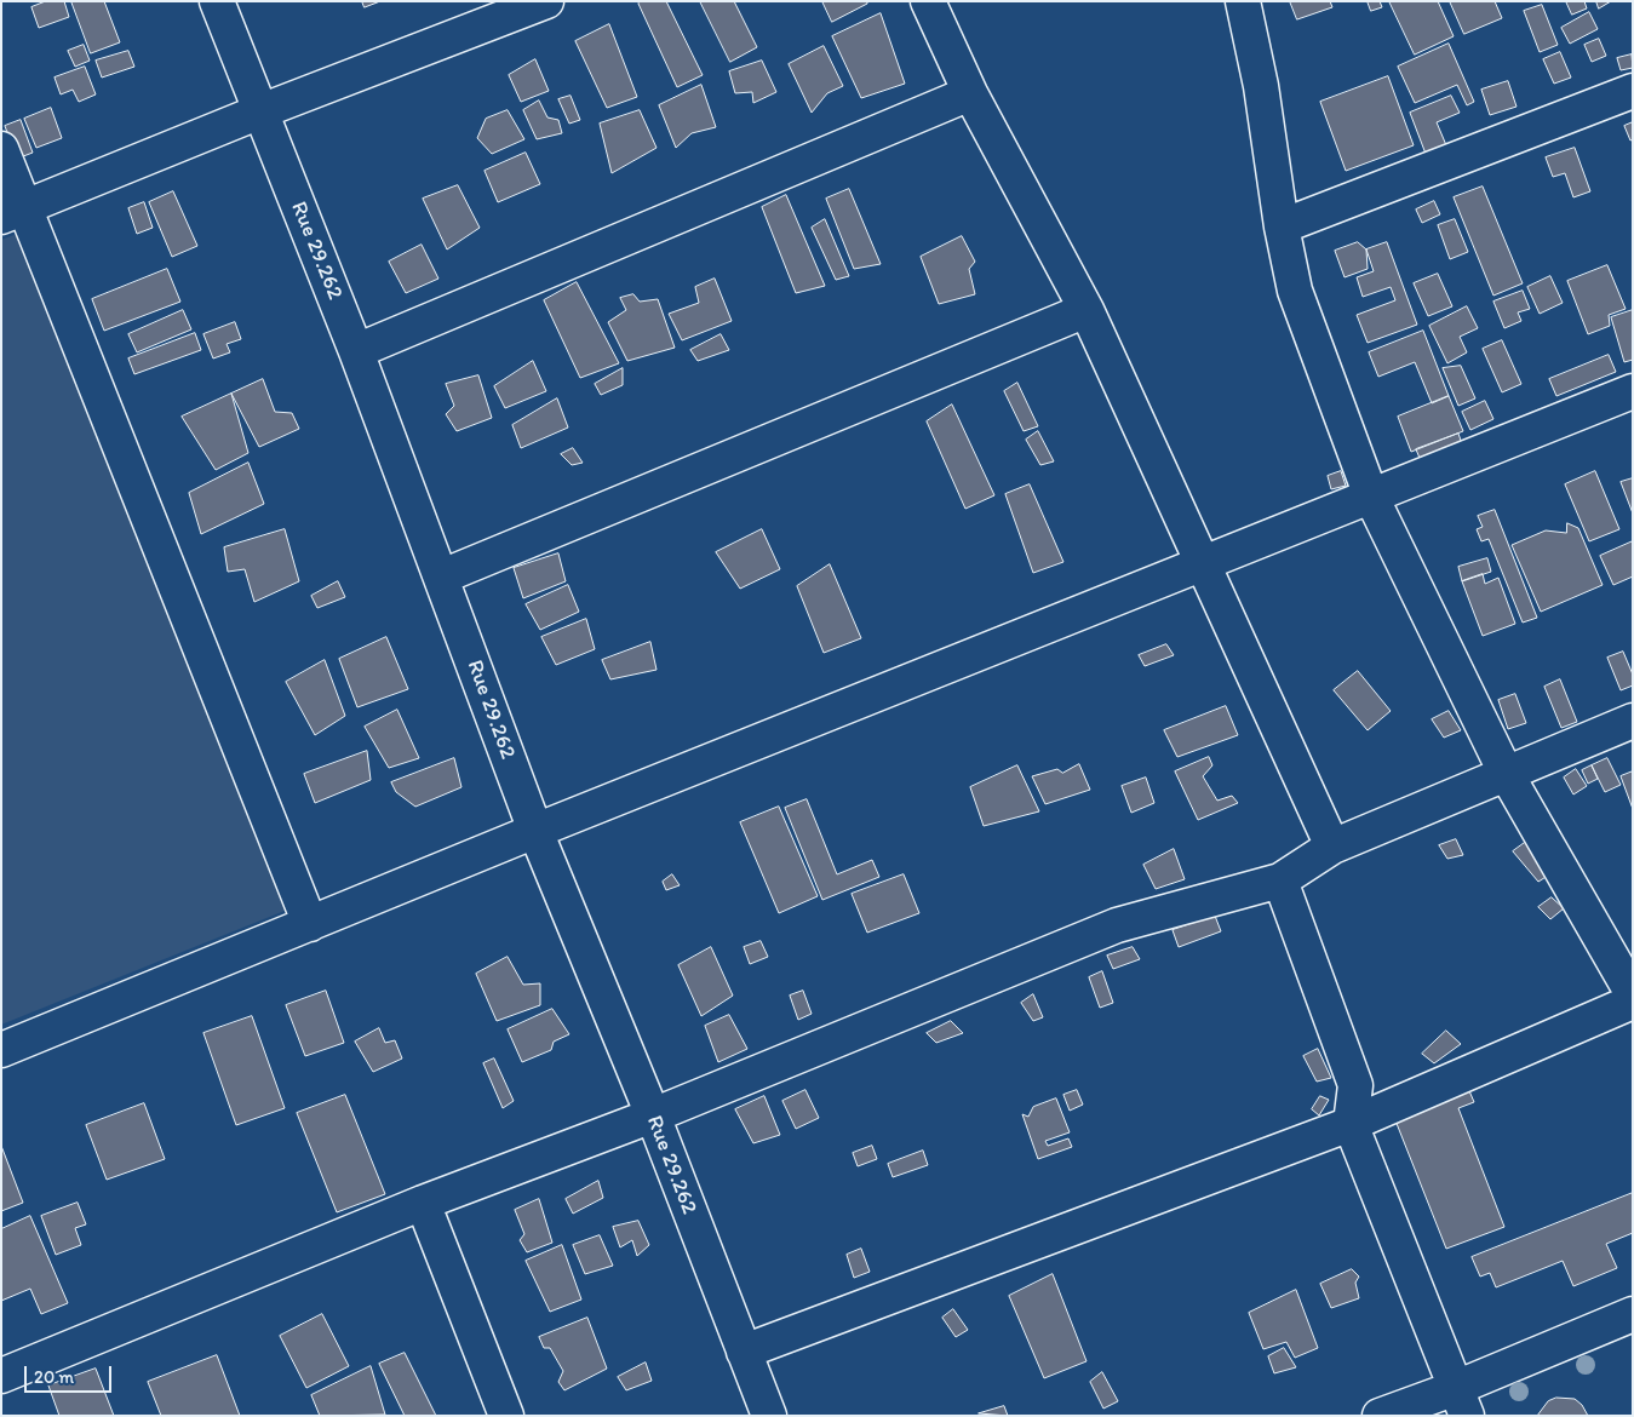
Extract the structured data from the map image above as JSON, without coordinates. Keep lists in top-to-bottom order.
{
  "streets": {
    "street": ["Rue 29.262"]
  },
  "scale_bar": "20 m"
}
